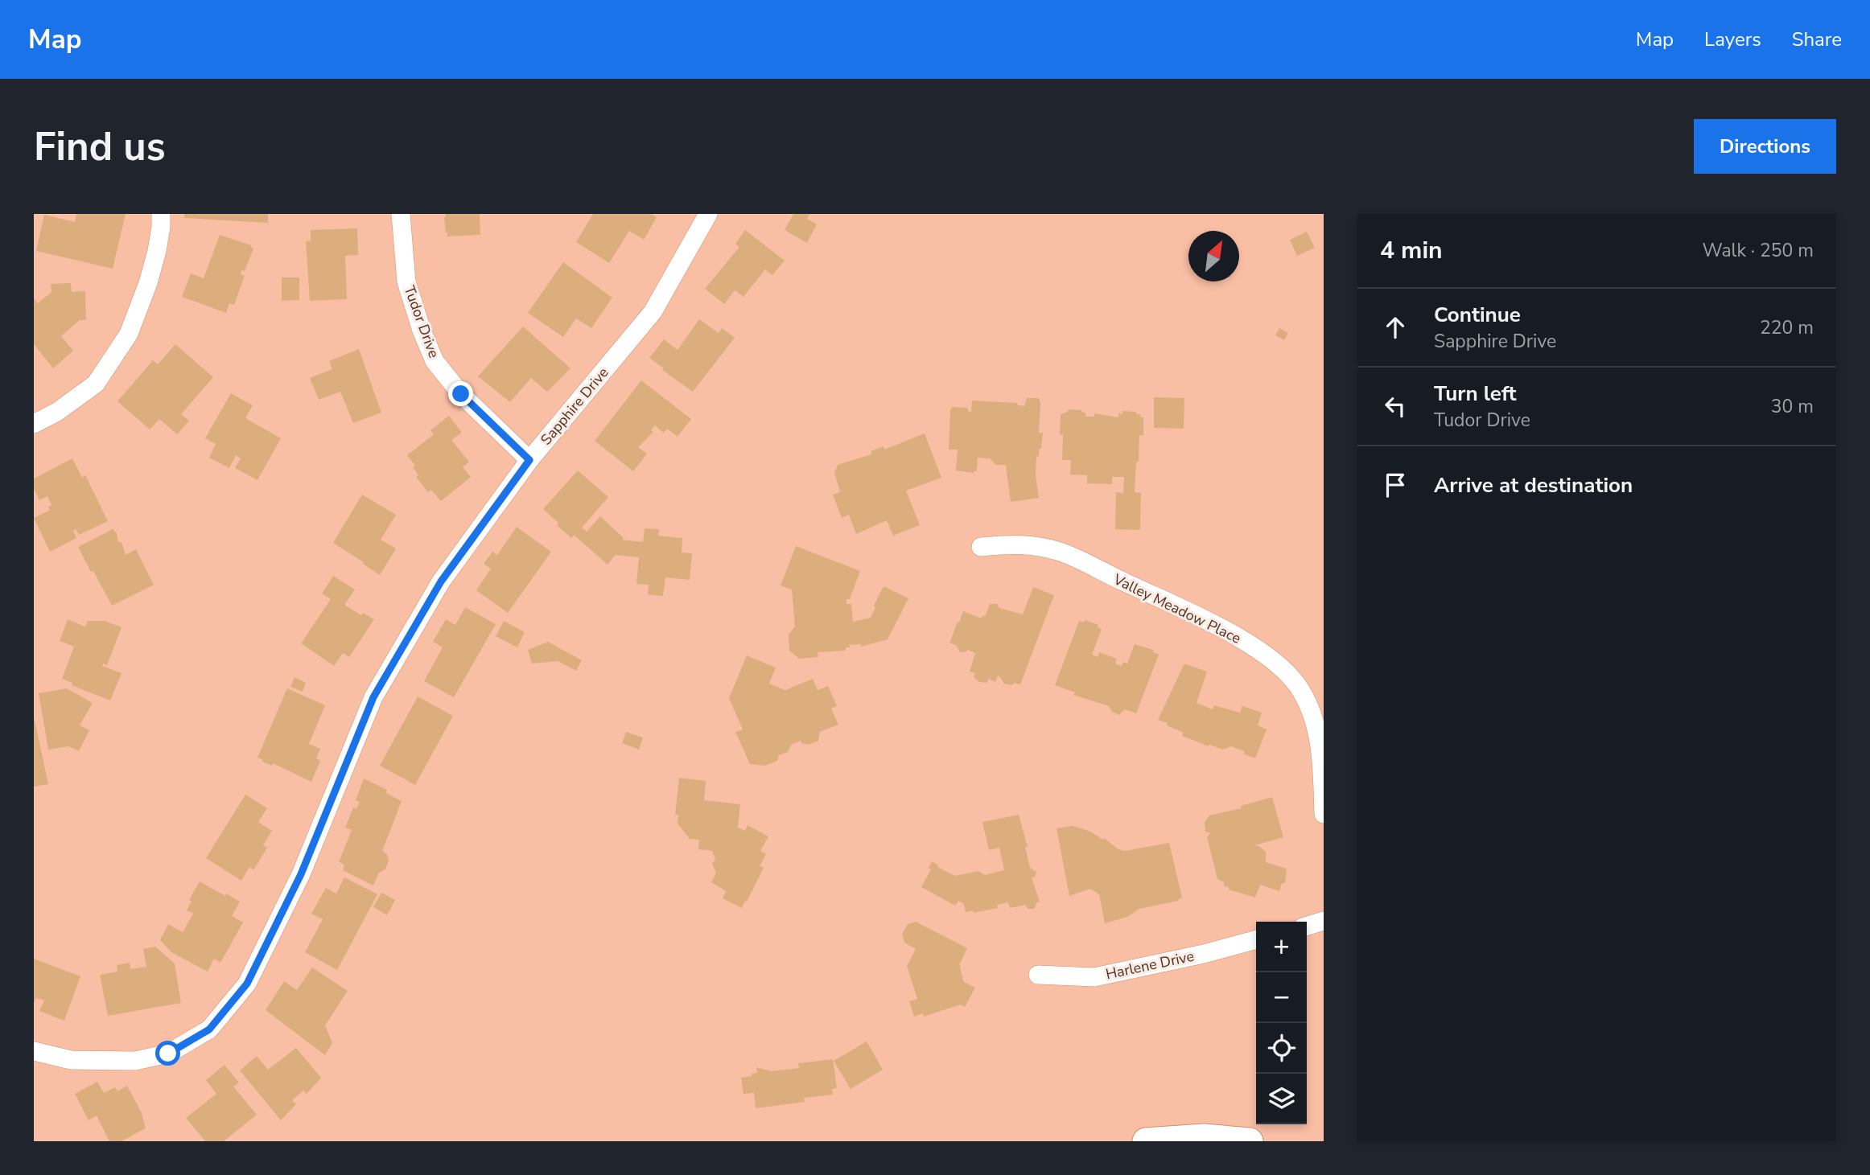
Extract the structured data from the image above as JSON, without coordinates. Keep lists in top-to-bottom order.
{
  "streets": {
    "street": [
      "Tudor Drive",
      "Sapphire Drive",
      "Valley Meadow Place",
      "Harlene Drive"
    ]
  },
  "crossings": [
    ["Tudor Drive", "Sapphire Drive"]
  ],
  "north": "top right",
  "page": {
    "header": "Map",
    "nav": ["Map", "Layers", "Share"],
    "buttons": "Directions",
    "title": "Find us",
    "heading": ["4 min", "Walk · 250 m"],
    "list": [
      ["Continue", "Sapphire Drive", "220 m"],
      ["Turn left", "Tudor Drive", "30 m"],
      "Arrive at destination"
    ],
    "map_buttons": ["+", "−"]
  }
}
